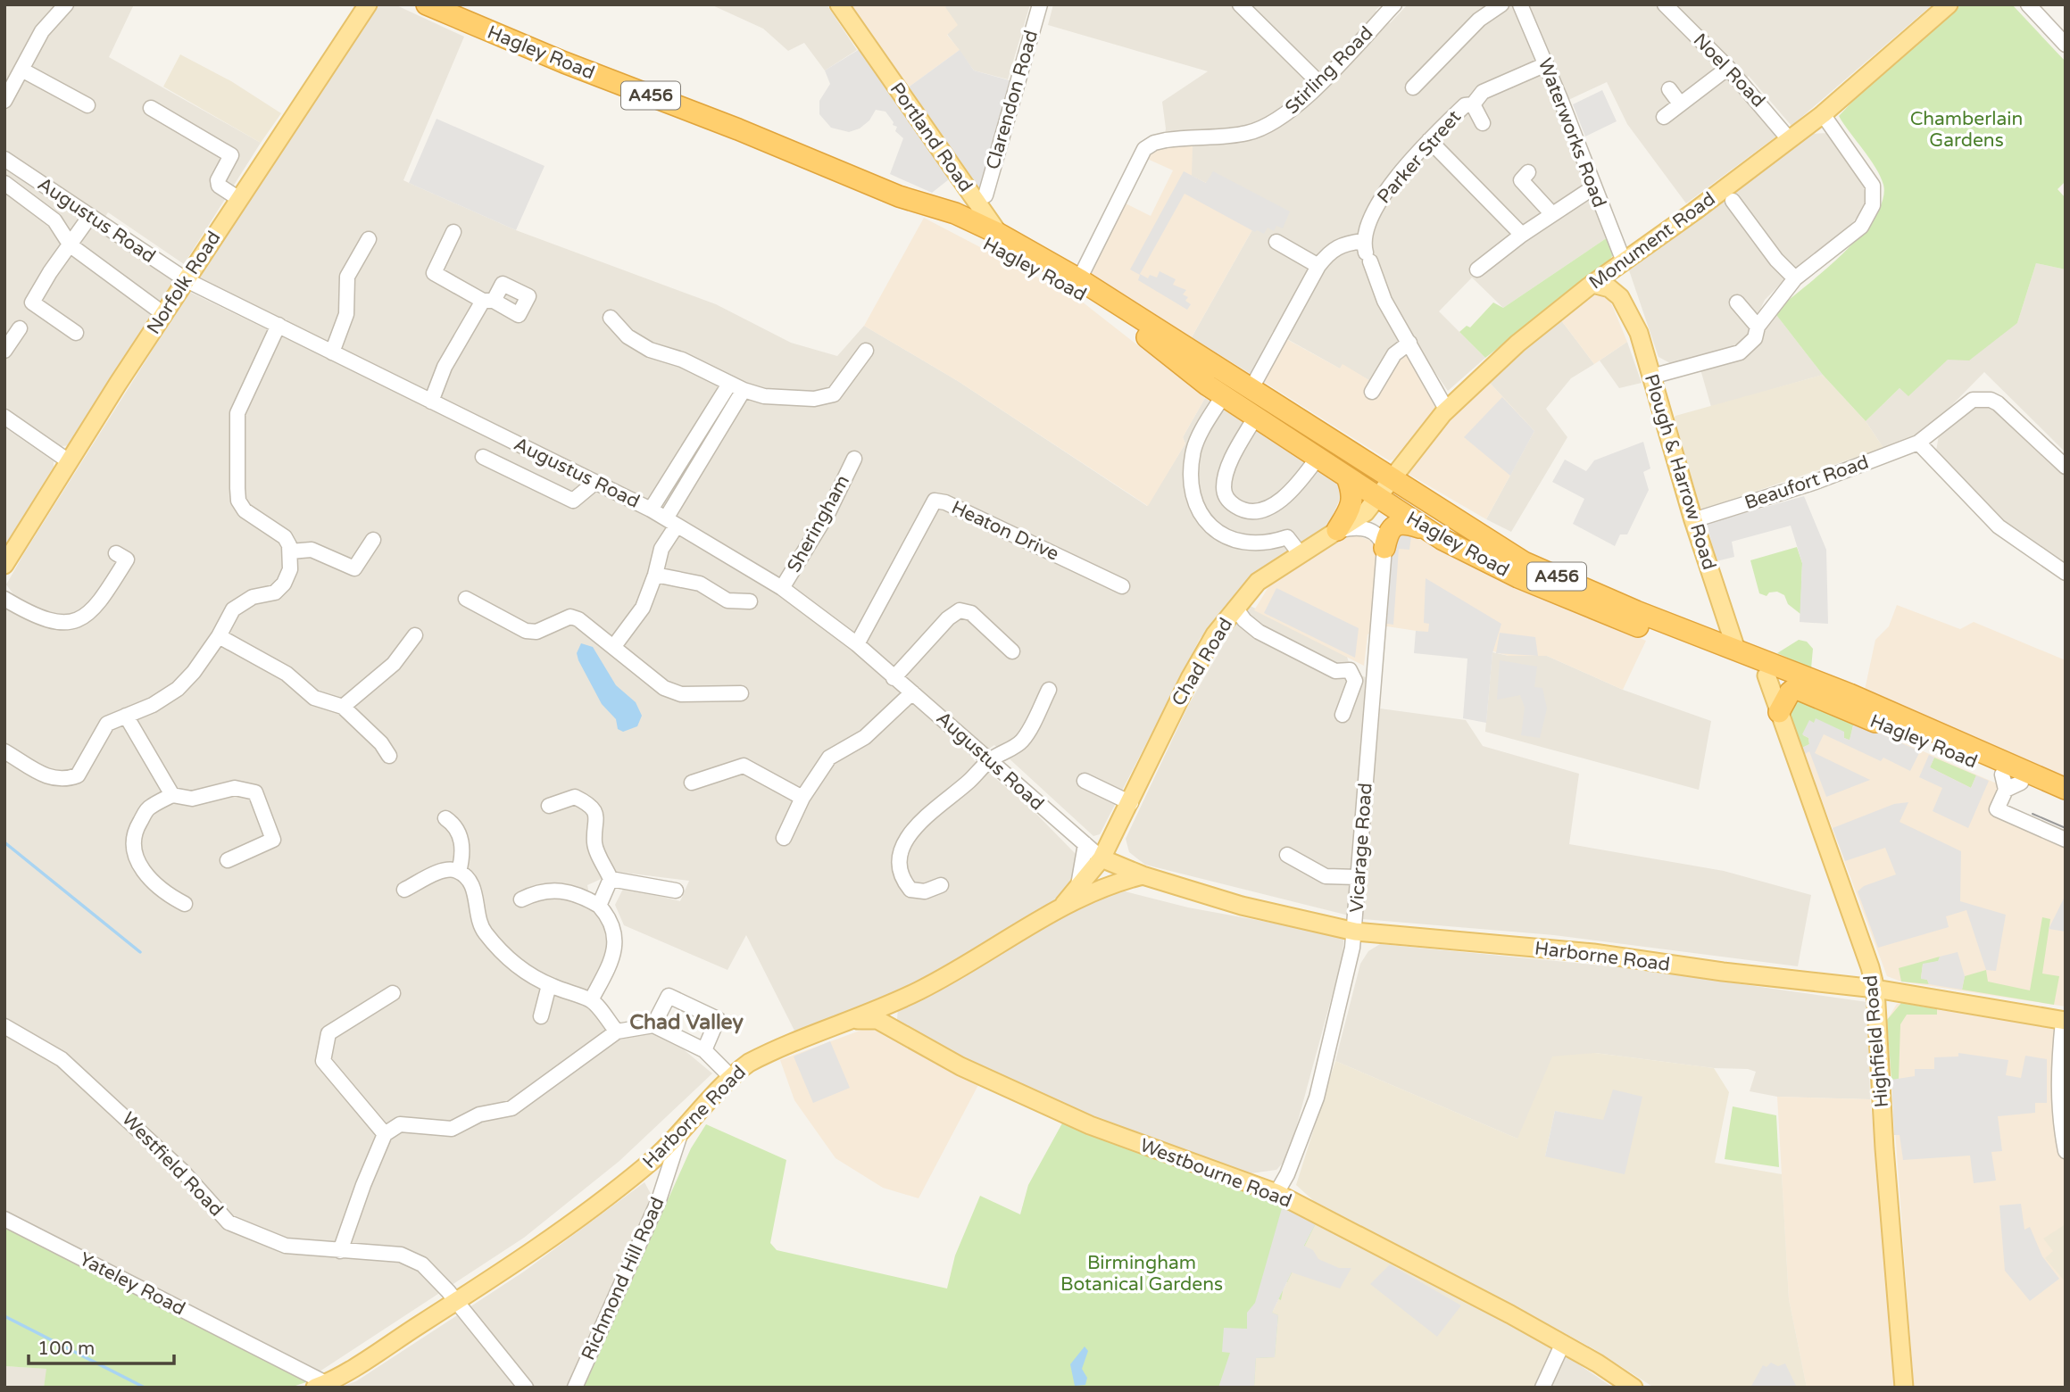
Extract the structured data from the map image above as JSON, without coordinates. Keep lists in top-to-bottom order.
{
  "streets": {
    "highway": ["Hagley Road", "A456"],
    "main road": [
      "Portland Road",
      "Monument Road",
      "Norfolk Road",
      "Plough & Harrow Road",
      "Chad Road",
      "Harborne Road",
      "Highfield Road",
      "Westbourne Road"
    ],
    "street": [
      "Stirling Road",
      "Noel Road",
      "Clarendon Road",
      "Waterworks Road",
      "Parker Street",
      "Augustus Road",
      "Beaufort Road",
      "Sheringham",
      "Heaton Drive",
      "Vicarage Road",
      "Westfield Road",
      "Richmond Hill Road",
      "Yateley Road"
    ]
  },
  "crossings": [
    ["Hagley Road", "Stirling Road"],
    ["Hagley Road", "Portland Road"],
    ["Hagley Road", "Monument Road"],
    ["Hagley Road", "Plough & Harrow Road"],
    ["Hagley Road", "Chad Road"],
    ["Hagley Road", "Highfield Road"],
    ["Noel Road", "Monument Road"],
    ["Waterworks Road", "Parker Street"],
    ["Waterworks Road", "Monument Road"],
    ["Augustus Road", "Norfolk Road"],
    ["Augustus Road", "Sheringham"],
    ["Augustus Road", "Heaton Drive"],
    ["Augustus Road", "Chad Road"],
    ["Augustus Road", "Harborne Road"],
    ["Monument Road", "Chad Road"],
    ["Plough & Harrow Road", "Beaufort Road"],
    ["Chad Road", "Harborne Road"],
    ["Vicarage Road", "Harborne Road"],
    ["Vicarage Road", "Westbourne Road"],
    ["Harborne Road", "Highfield Road"],
    ["Harborne Road", "Westfield Road"],
    ["Harborne Road", "Westbourne Road"],
    ["Harborne Road", "Richmond Hill Road"],
    ["Harborne Road", "Yateley Road"]
  ],
  "districts": ["Chad Valley"],
  "parks": ["Chamberlain Gardens", "Birmingham Botanical Gardens"],
  "scale_bar": "100 m"
}
